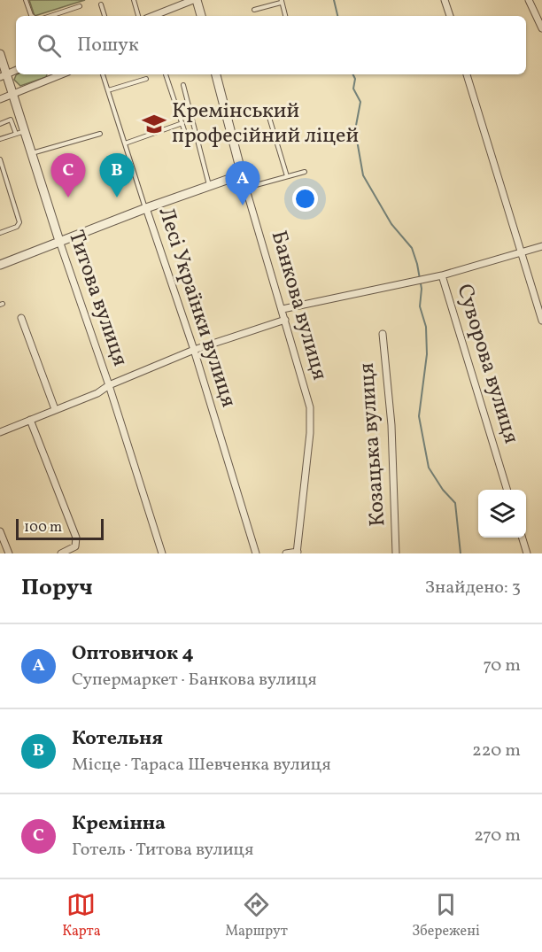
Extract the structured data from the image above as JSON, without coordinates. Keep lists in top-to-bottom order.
{
  "streets": {
    "street": [
      "Титова вулиця",
      "Банкова вулиця",
      "Лесі Українки вулиця",
      "Суворова вулиця",
      "Козацька вулиця"
    ]
  },
  "places": {
    "school or university": ["Кремінський професійний ліцей"]
  },
  "scale_bar": "100 m",
  "page": {
    "search": "Пошук",
    "pins": ["B", "C", "A"],
    "scale": "100 m",
    "heading": ["Поруч", "Знайдено: 3"],
    "list": [
      {
        "mark": "A",
        "name": "Оптовичок 4",
        "note": "Супермаркет · Банкова вулиця",
        "value": "70 m"
      },
      {
        "mark": "B",
        "name": "Котельня",
        "note": "Місце · Тараса Шевченка вулиця",
        "value": "220 m"
      },
      {
        "mark": "C",
        "name": "Кремінна",
        "note": "Готель · Титова вулиця",
        "value": "270 m"
      }
    ],
    "nav": ["Карта", "Маршрут", "Збережені"]
  }
}
